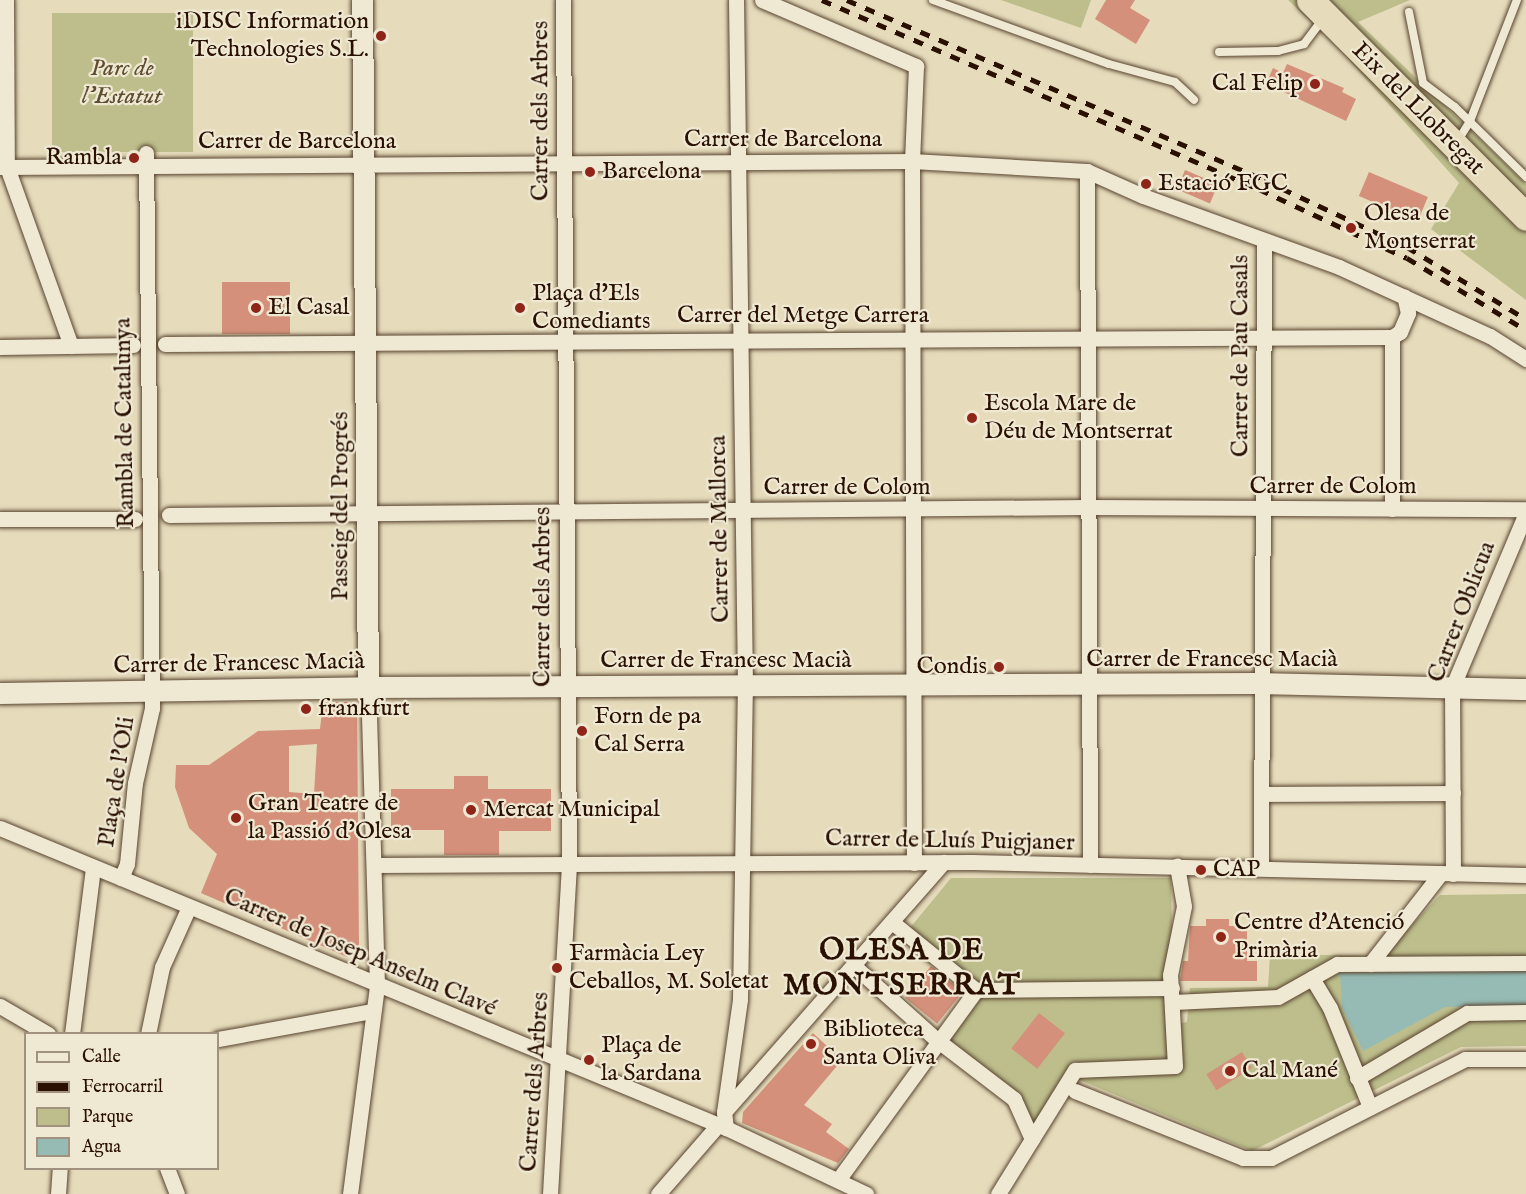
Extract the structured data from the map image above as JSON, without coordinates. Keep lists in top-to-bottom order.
{
  "streets": {
    "highway": ["Eix del Llobregat"],
    "street": [
      "Carrer dels Arbres",
      "Carrer de Barcelona",
      "Carrer del Metge Carrera",
      "Carrer de Pau Casals",
      "Rambla de Catalunya",
      "Carrer de Colom",
      "Passeig del Progrés",
      "Carrer de Mallorca",
      "Carrer Oblicua",
      "Carrer de Francesc Macià",
      "Plaça de l'Oli",
      "Carrer de Lluís Puigjaner",
      "Carrer de Josep Anselm Clavé"
    ]
  },
  "crossings": [
    ["Carrer dels Arbres", "Carrer de Barcelona"],
    ["Carrer dels Arbres", "Carrer del Metge Carrera"],
    ["Carrer dels Arbres", "Carrer de Colom"],
    ["Carrer dels Arbres", "Carrer de Francesc Macià"],
    ["Carrer dels Arbres", "Carrer de Lluís Puigjaner"],
    ["Carrer dels Arbres", "Carrer de Josep Anselm Clavé"],
    ["Carrer de Barcelona", "Carrer de Pau Casals"],
    ["Carrer de Barcelona", "Rambla de Catalunya"],
    ["Carrer de Barcelona", "Passeig del Progrés"],
    ["Carrer de Barcelona", "Carrer de Mallorca"],
    ["Carrer del Metge Carrera", "Carrer de Pau Casals"],
    ["Carrer del Metge Carrera", "Passeig del Progrés"],
    ["Carrer del Metge Carrera", "Carrer de Mallorca"],
    ["Carrer de Pau Casals", "Carrer de Colom"],
    ["Carrer de Pau Casals", "Carrer de Francesc Macià"],
    ["Carrer de Pau Casals", "Carrer de Lluís Puigjaner"],
    ["Rambla de Catalunya", "Carrer de Francesc Macià"],
    ["Rambla de Catalunya", "Plaça de l'Oli"],
    ["Carrer de Colom", "Passeig del Progrés"],
    ["Carrer de Colom", "Carrer de Mallorca"],
    ["Carrer de Colom", "Carrer Oblicua"],
    ["Passeig del Progrés", "Carrer de Francesc Macià"],
    ["Passeig del Progrés", "Carrer de Lluís Puigjaner"],
    ["Passeig del Progrés", "Carrer de Josep Anselm Clavé"],
    ["Carrer de Mallorca", "Carrer de Francesc Macià"],
    ["Carrer de Mallorca", "Carrer de Lluís Puigjaner"],
    ["Carrer de Mallorca", "Carrer de Josep Anselm Clavé"],
    ["Carrer Oblicua", "Carrer de Francesc Macià"],
    ["Carrer Oblicua", "Carrer de Lluís Puigjaner"],
    ["Carrer de Francesc Macià", "Plaça de l'Oli"],
    ["Plaça de l'Oli", "Carrer de Josep Anselm Clavé"]
  ],
  "districts": ["OLESA DE MONTSERRAT"],
  "parks": ["Parc de l'Estatut"],
  "places": [
    "iDISC Information Technologies S.L.",
    "Cal Felip",
    "Rambla",
    "Barcelona",
    "Estació FGC",
    "Olesa de Montserrat",
    "El Casal",
    "Plaça d'Els Comediants",
    "Escola Mare de Déu de Montserrat",
    "Condis",
    "frankfurt",
    "Forn de pa Cal Serra",
    "Mercat Municipal",
    "Gran Teatre de la Passió d'Olesa",
    "CAP",
    "Centre d'Atenció Primària",
    "Farmàcia Ley Ceballos, M. Soletat",
    "Biblioteca Santa Oliva",
    "Plaça de la Sardana",
    "Cal Mané"
  ],
  "legend": [
    "Calle",
    "Ferrocarril",
    "Parque",
    "Agua"
  ]
}
